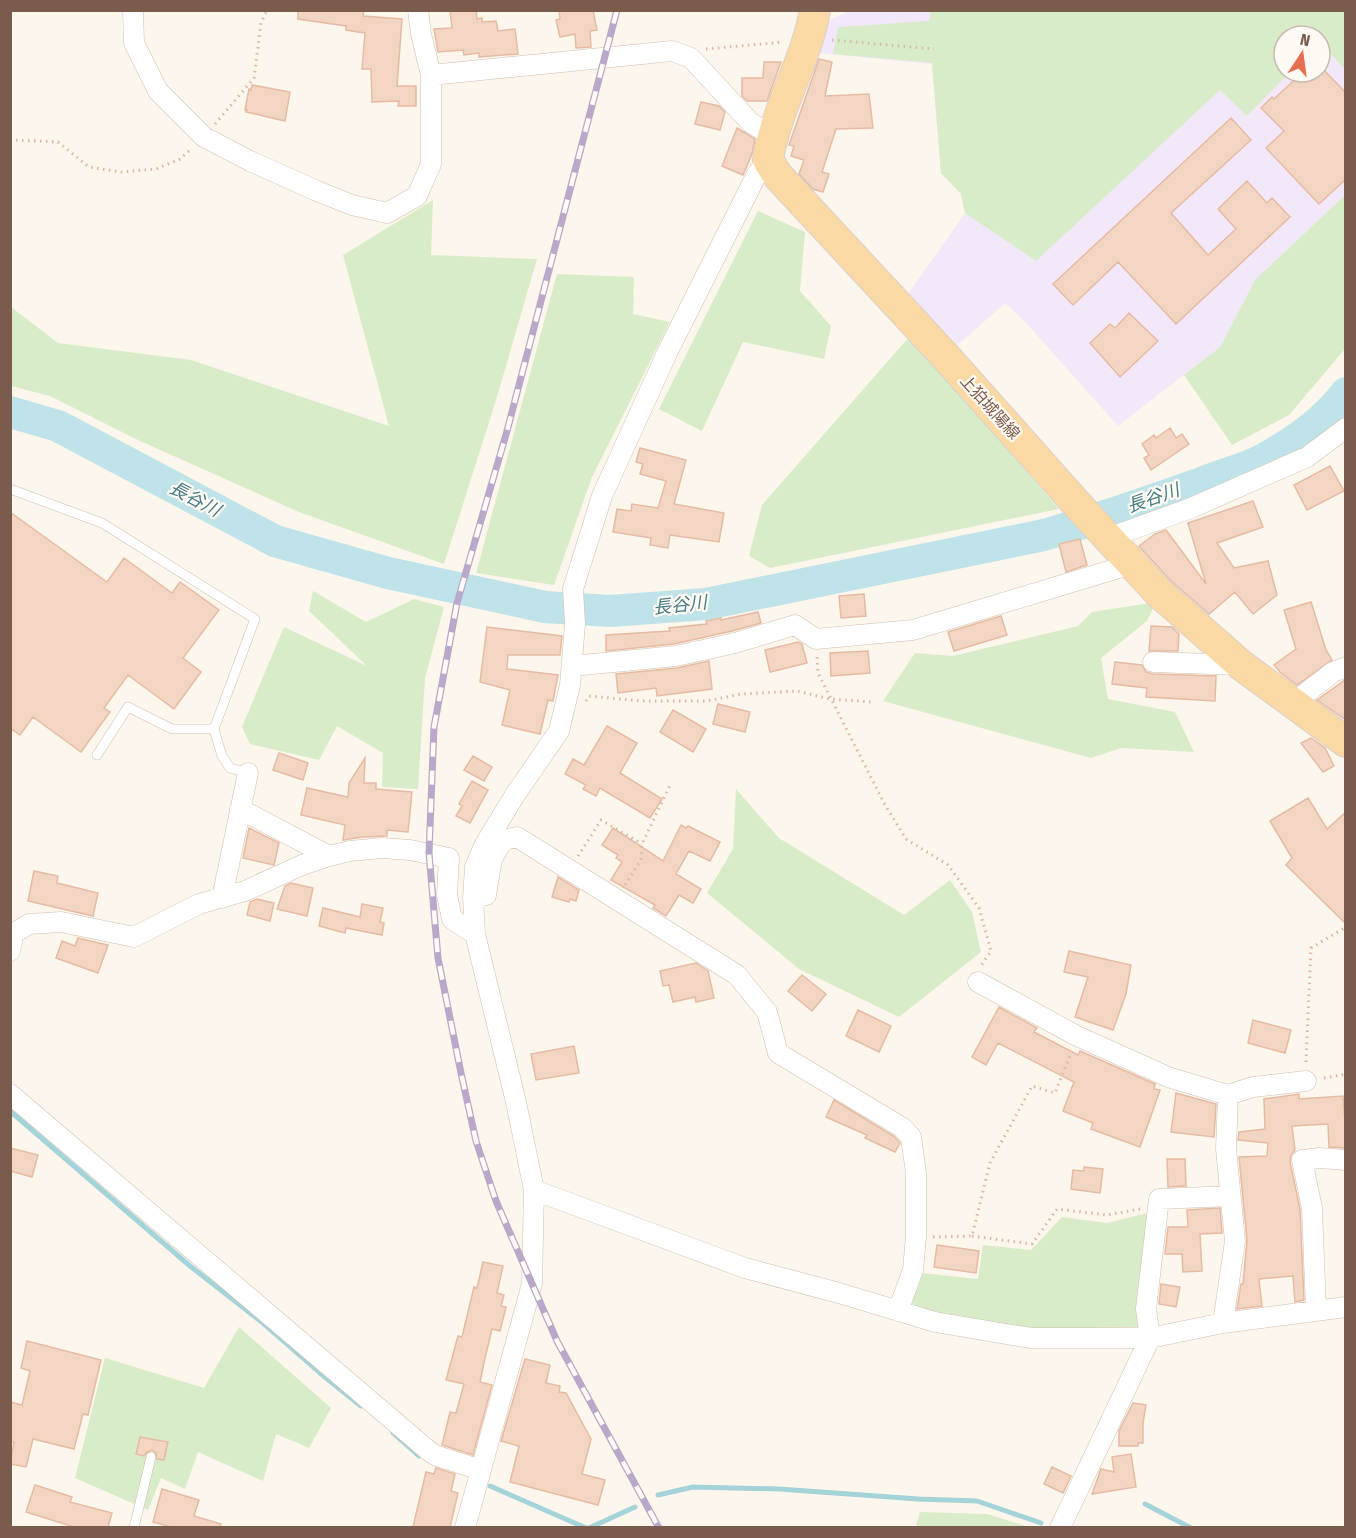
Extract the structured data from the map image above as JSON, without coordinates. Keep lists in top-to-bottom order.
{
  "streets": {
    "main road": ["上狛城陽線"]
  },
  "water": ["長谷川"],
  "north": "top"
}
